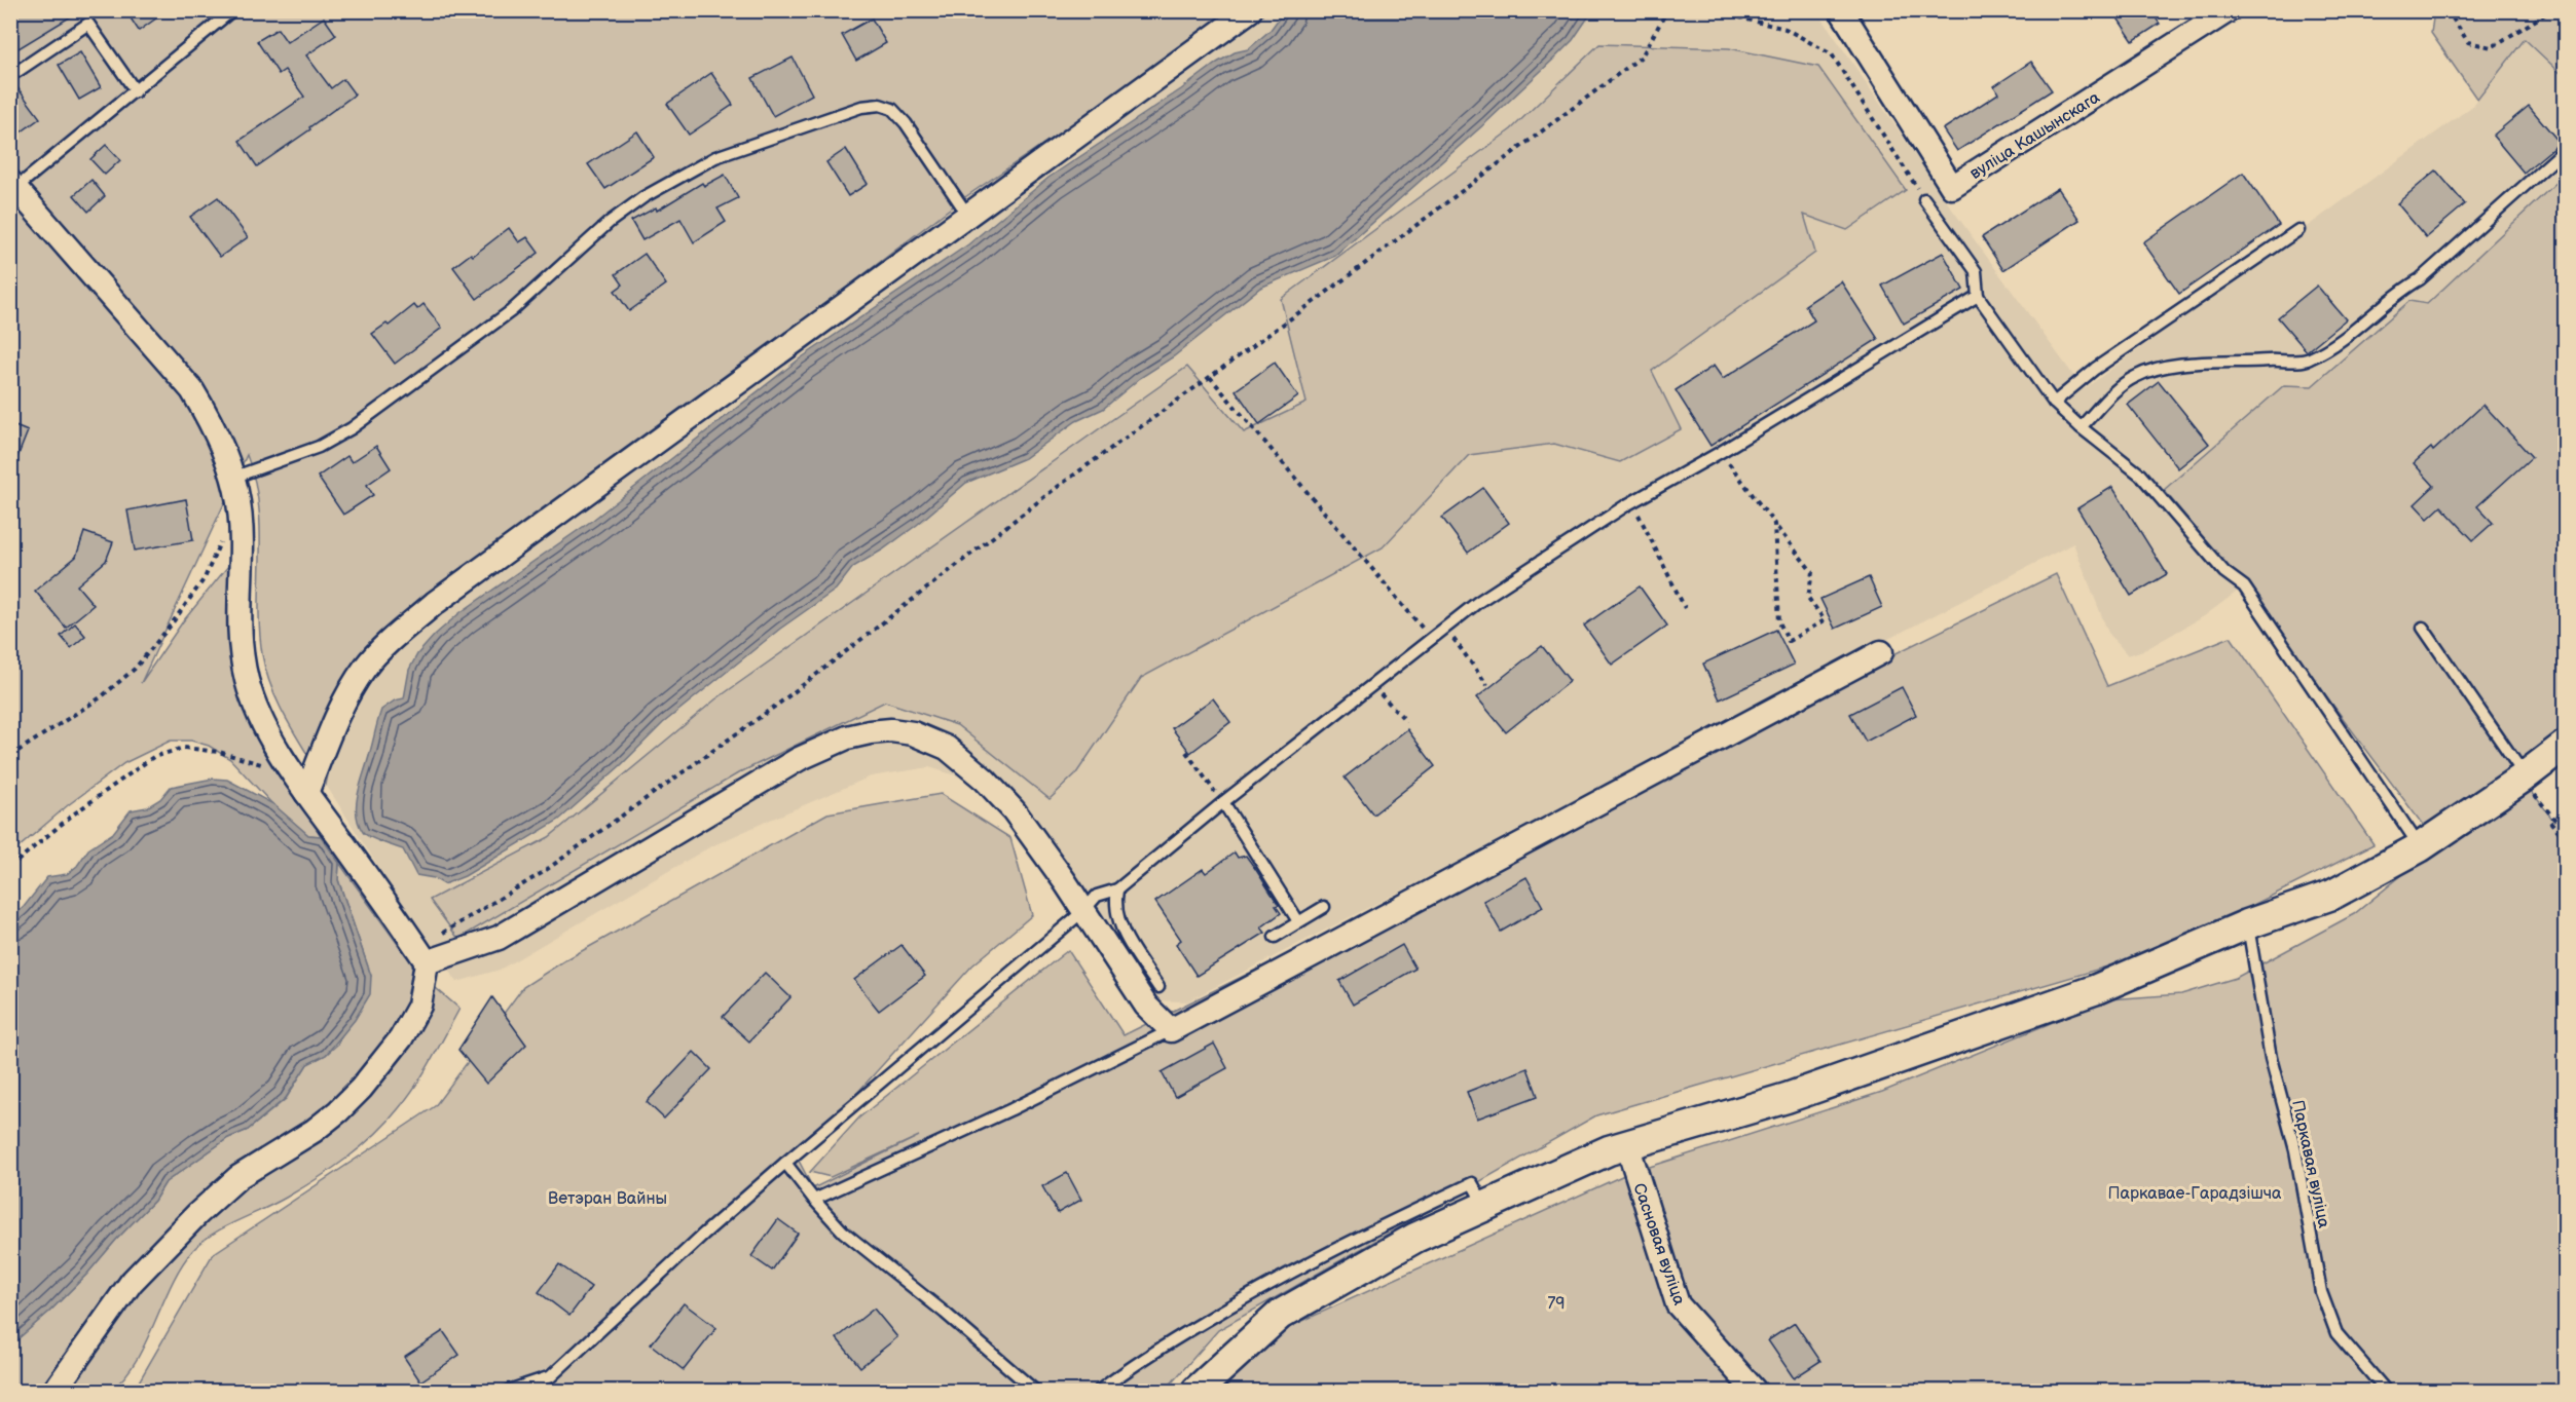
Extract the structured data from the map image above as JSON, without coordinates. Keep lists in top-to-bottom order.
{
  "streets": {
    "street": ["вуліца Кашынскага", "Сасновая вуліца"],
    "lane": ["Паркавая вуліца"]
  },
  "parks": ["Паркавае-Гарадзішча", "Ветэран Вайны", "79"]
}
